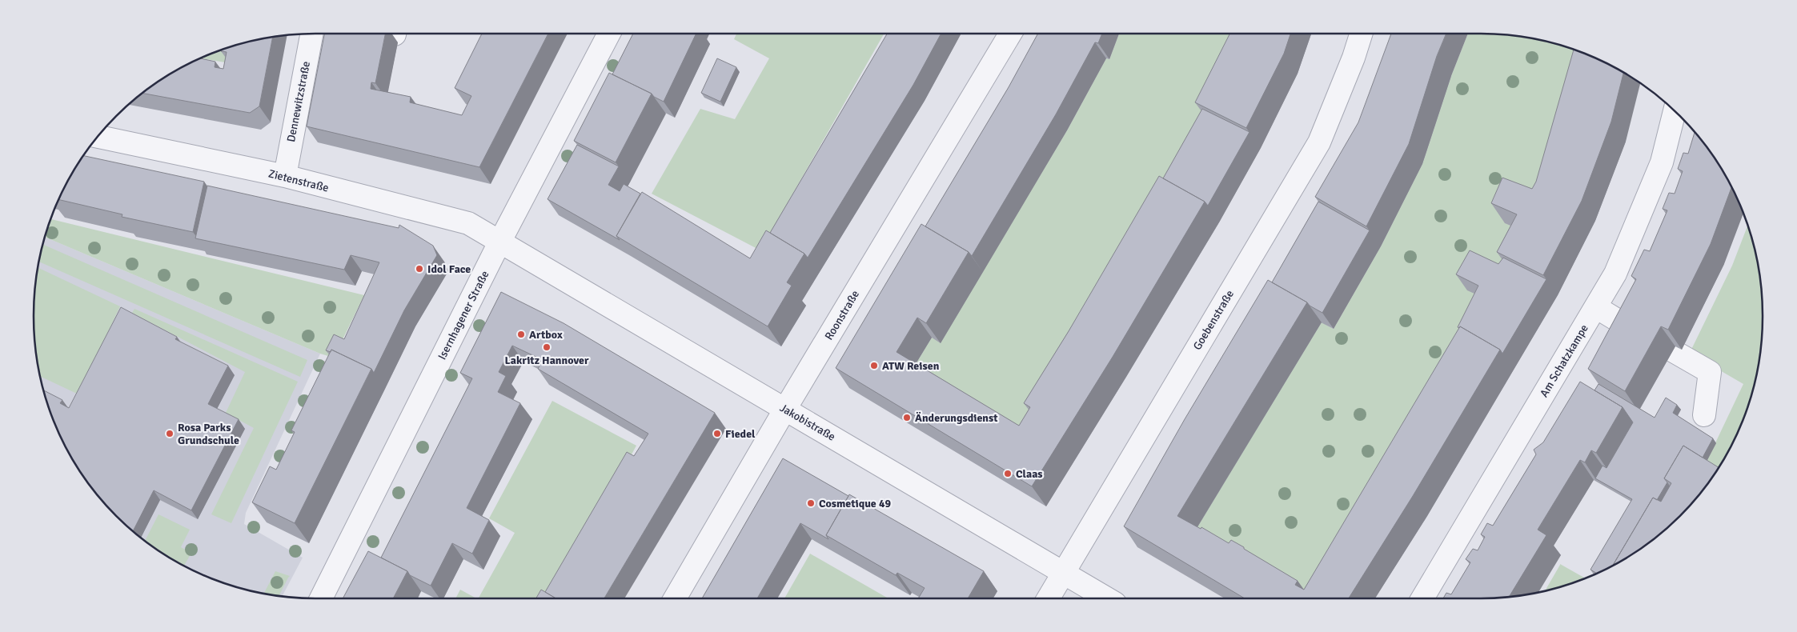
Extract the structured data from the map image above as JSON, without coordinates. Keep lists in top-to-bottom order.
{
  "streets": {
    "street": [
      "Dennewitzstraße",
      "Zietenstraße",
      "Isernhagener Straße",
      "Roonstraße",
      "Goebenstraße",
      "Am Schatzkampe",
      "Jakobistraße"
    ]
  },
  "crossings": [
    ["Dennewitzstraße", "Zietenstraße"],
    ["Zietenstraße", "Isernhagener Straße"],
    ["Zietenstraße", "Jakobistraße"],
    ["Isernhagener Straße", "Jakobistraße"],
    ["Roonstraße", "Jakobistraße"],
    ["Goebenstraße", "Jakobistraße"]
  ],
  "places": [
    "Idol Face",
    "Artbox",
    "Lakritz Hannover",
    "ATW Reisen",
    "Änderungsdienst",
    "Rosa Parks Grundschule",
    "Fiedel",
    "Claas",
    "Cosmetique 49"
  ]
}
